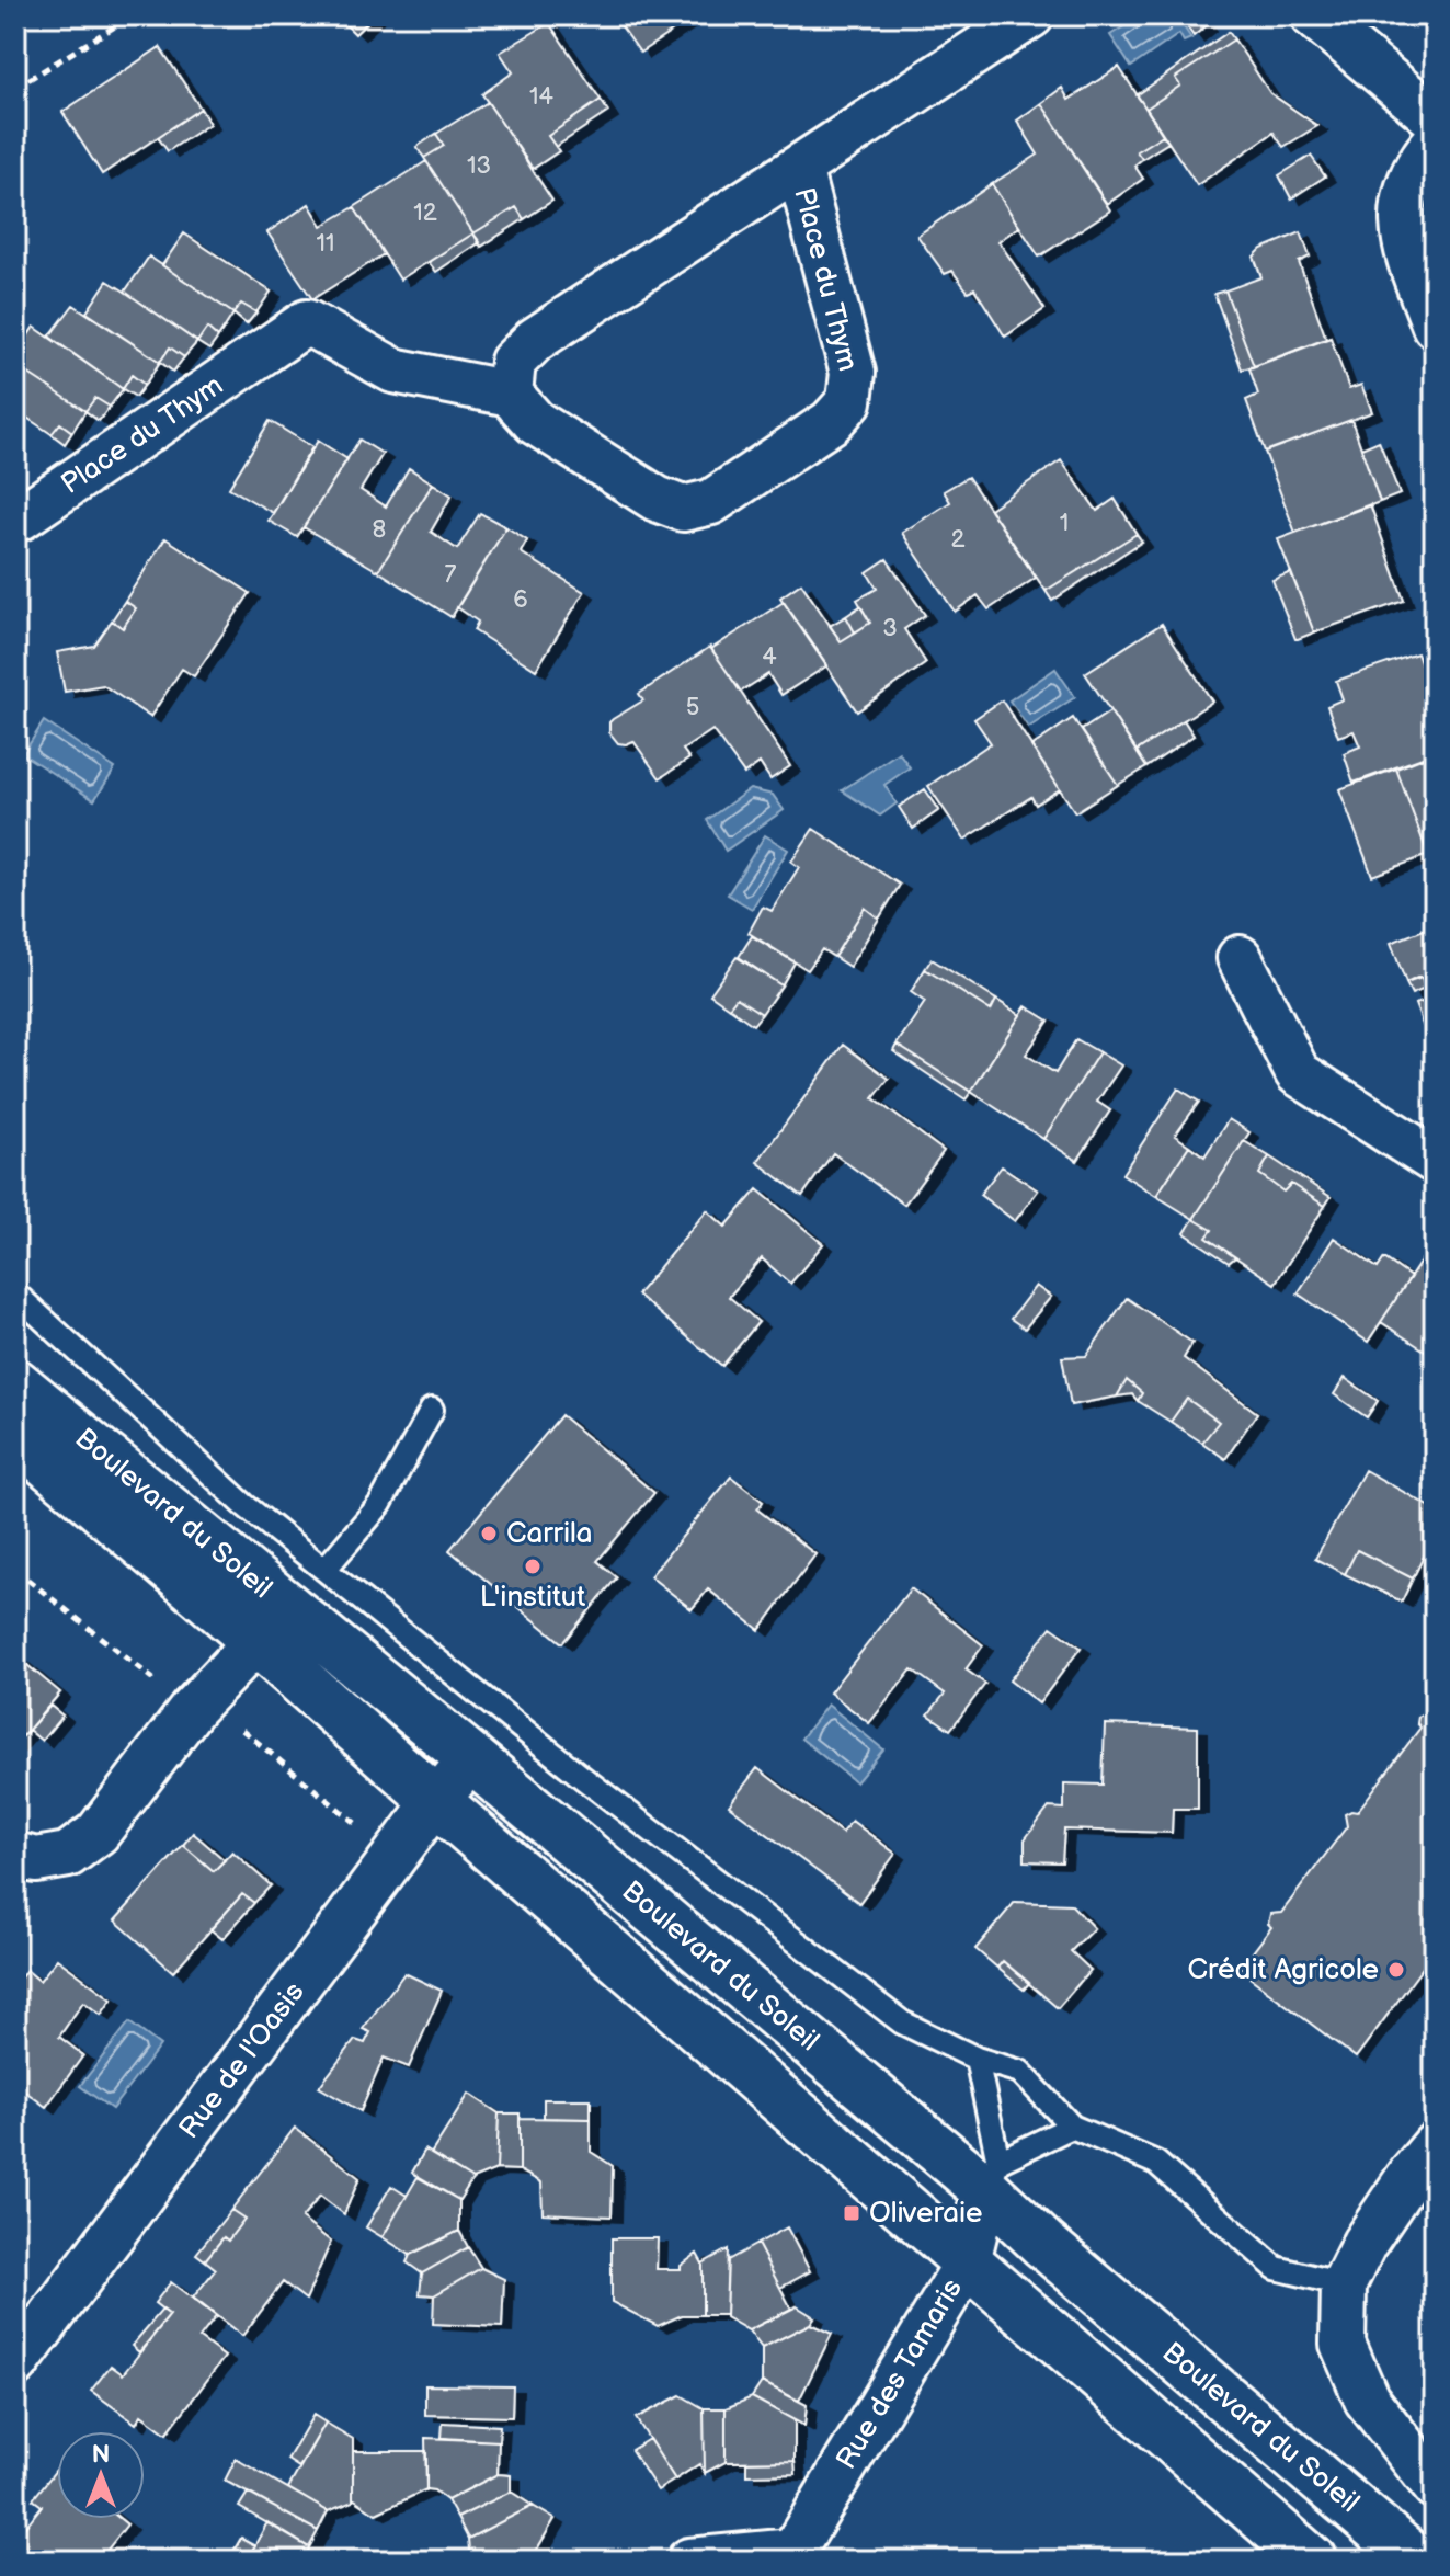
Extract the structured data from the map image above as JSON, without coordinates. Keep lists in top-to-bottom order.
{
  "streets": {
    "main road": ["Boulevard du Soleil"],
    "street": ["Place du Thym", "Rue de l'Oasis", "Rue des Tamaris"]
  },
  "crossings": [
    ["Boulevard du Soleil", "Rue de l'Oasis"],
    ["Boulevard du Soleil", "Rue des Tamaris"]
  ],
  "places": {
    "other": ["Carrila", "L'institut", "Crédit Agricole"],
    "transit": ["Oliveraie"]
  },
  "house_numbers": [
    "14",
    "13",
    "12",
    "11",
    "1",
    "8",
    "2",
    "7",
    "6",
    "3",
    "4",
    "5"
  ],
  "north": "top"
}
